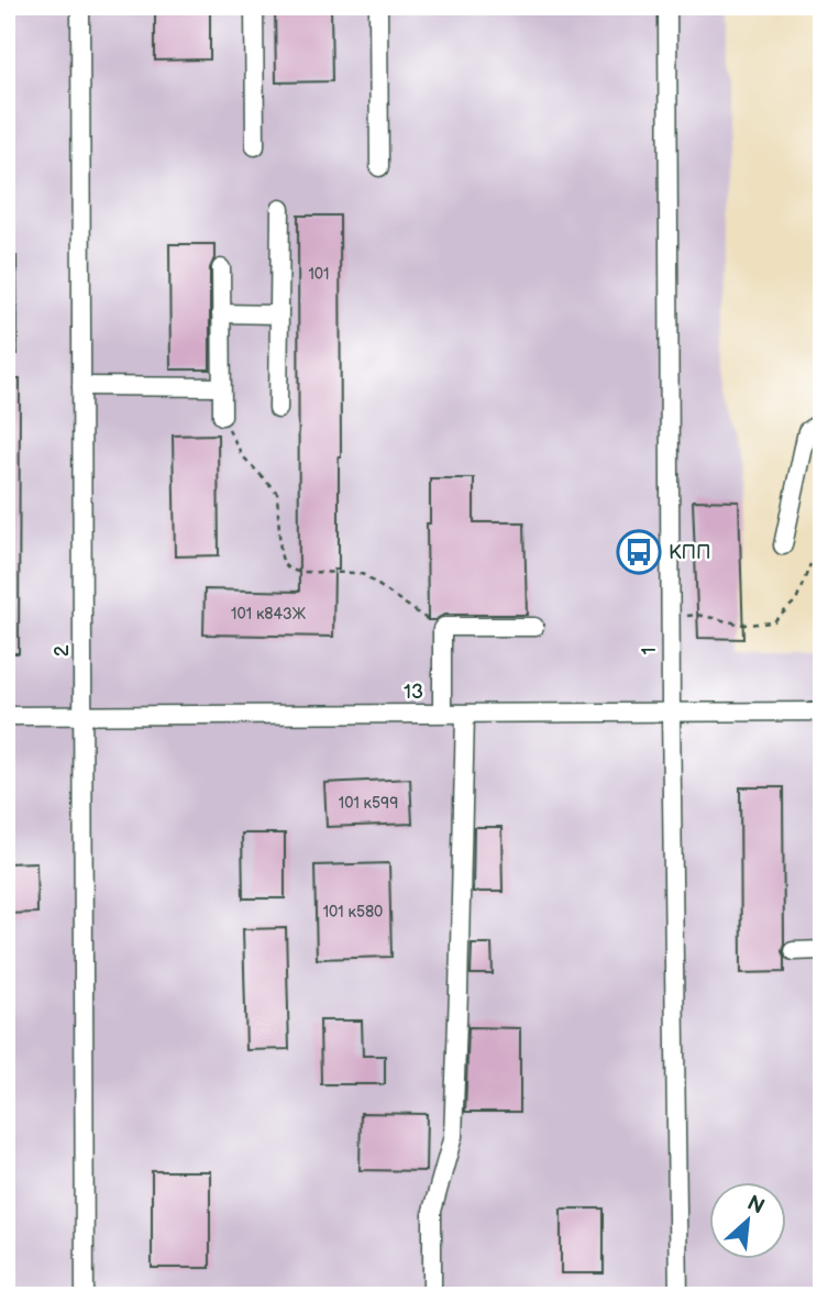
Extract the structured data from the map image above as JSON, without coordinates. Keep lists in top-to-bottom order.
{
  "streets": {
    "street": ["2", "1", "13"]
  },
  "crossings": [
    ["2", "13"],
    ["1", "13"]
  ],
  "places": {
    "bus stop": ["КПП"]
  },
  "house_numbers": [
    "101",
    "101 к843Ж",
    "101 к599",
    "101 к580"
  ],
  "north": "top right"
}
